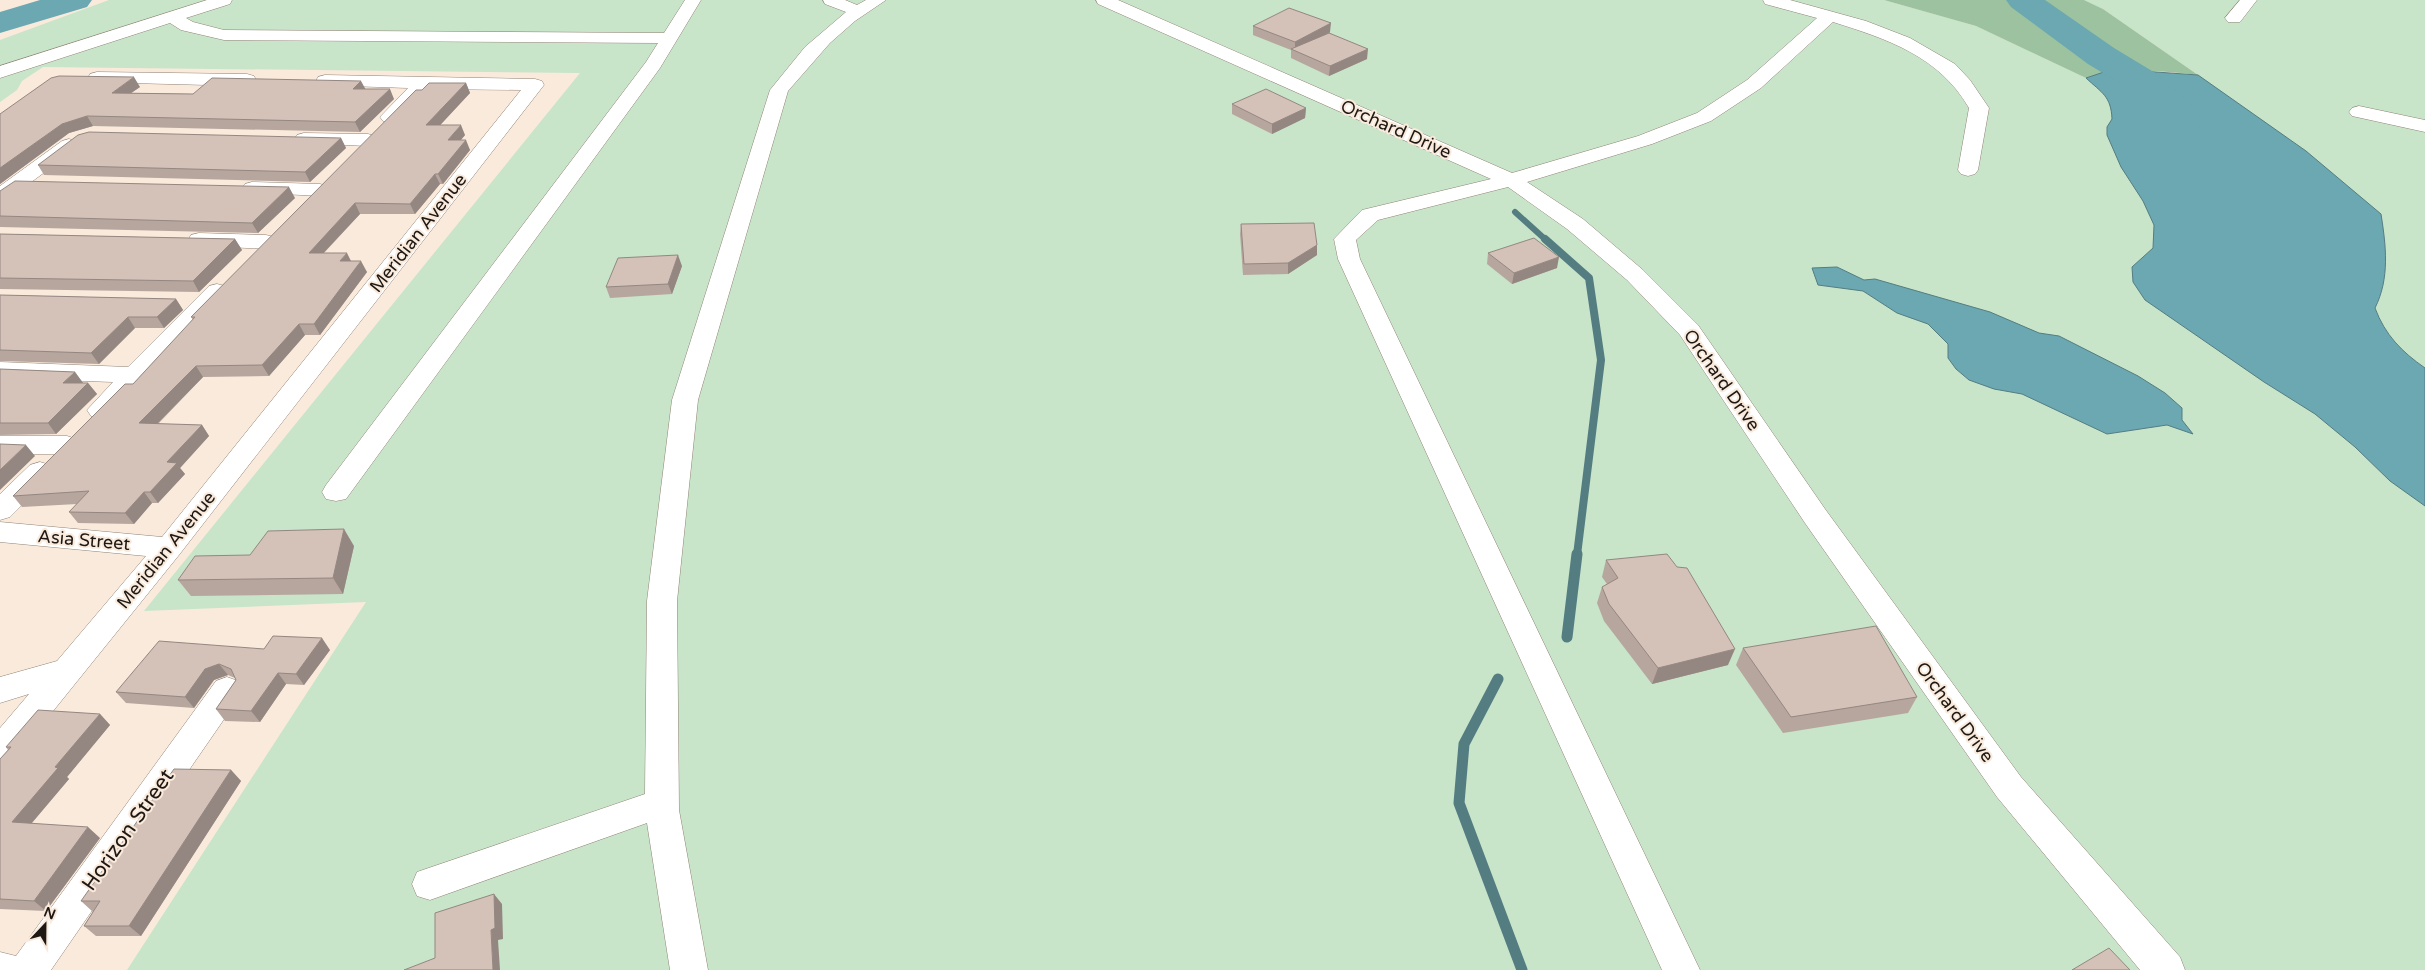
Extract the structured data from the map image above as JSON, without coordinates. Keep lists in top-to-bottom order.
{
  "streets": {
    "street": [
      "Orchard Drive",
      "Meridian Avenue",
      "Asia Street",
      "Horizon Street"
    ]
  },
  "crossings": [
    ["Meridian Avenue", "Asia Street"]
  ],
  "north": "top"
}
